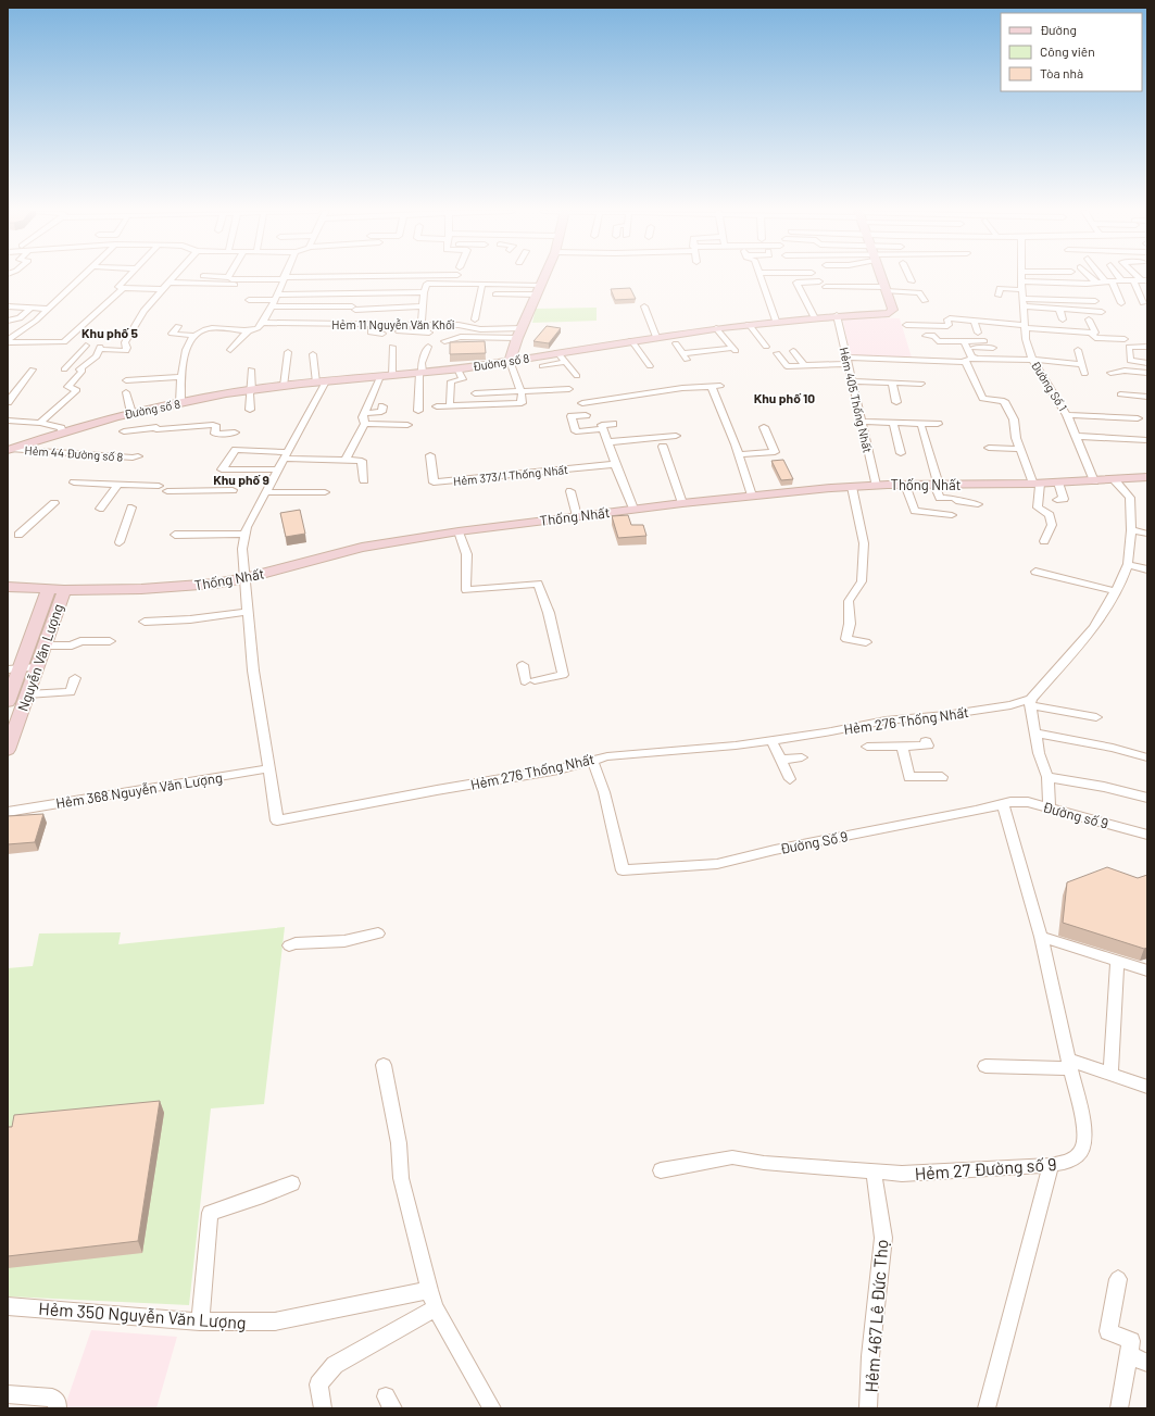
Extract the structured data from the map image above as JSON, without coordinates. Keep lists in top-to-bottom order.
{
  "streets": {
    "street": [
      "Hẻm 11 Nguyễn Văn Khối",
      "Đường số 8",
      "Đường Số 1",
      "Hẻm 405 Thống Nhất",
      "Hẻm 44 Đường số 8",
      "Hẻm 373/1 Thống Nhất",
      "Thống Nhất",
      "Nguyễn Văn Lượng",
      "Hẻm 276 Thống Nhất",
      "Hẻm 368 Nguyễn Văn Lượng",
      "Đường số 9",
      "Đường Số 9",
      "Hẻm 27 Đường số 9",
      "Hẻm 350 Nguyễn Văn Lượng",
      "Hẻm 467 Lê Đức Thọ"
    ]
  },
  "crossings": [
    ["Đường số 8", "Hẻm 405 Thống Nhất"],
    ["Đường số 8", "Hẻm 44 Đường số 8"],
    ["Đường số 8", "Hẻm 276 Thống Nhất"],
    ["Đường Số 1", "Thống Nhất"],
    ["Hẻm 405 Thống Nhất", "Thống Nhất"],
    ["Thống Nhất", "Nguyễn Văn Lượng"],
    ["Thống Nhất", "Hẻm 276 Thống Nhất"],
    ["Hẻm 276 Thống Nhất", "Hẻm 368 Nguyễn Văn Lượng"],
    ["Hẻm 276 Thống Nhất", "Đường Số 9"],
    ["Đường số 9", "Đường Số 9"],
    ["Đường số 9", "Hẻm 27 Đường số 9"],
    ["Đường Số 9", "Hẻm 27 Đường số 9"],
    ["Hẻm 27 Đường số 9", "Hẻm 467 Lê Đức Thọ"]
  ],
  "districts": ["Khu phố 5", "Khu phố 10", "Khu phố 9"],
  "legend": ["Đường", "Công viên", "Tòa nhà"]
}
